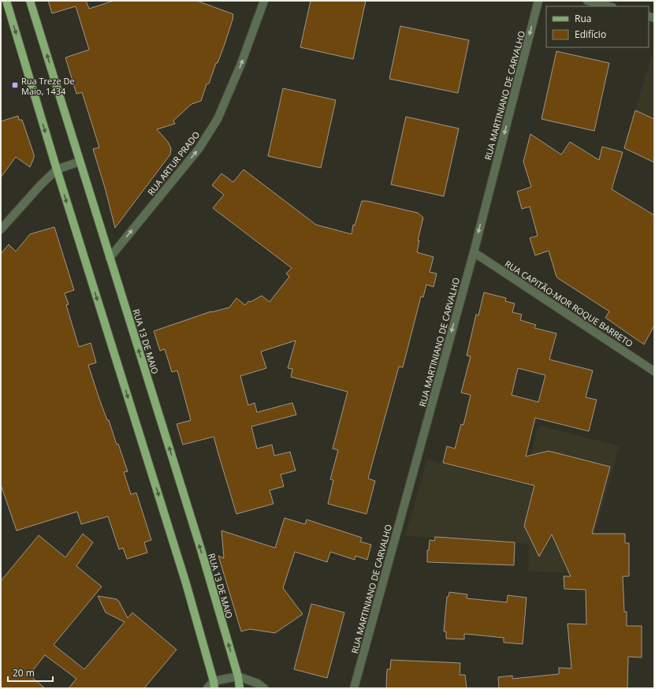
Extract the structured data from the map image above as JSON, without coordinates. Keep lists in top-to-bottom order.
{
  "streets": {
    "main road": ["RUA 13 DE MAIO"],
    "street": ["RUA MARTINIANO DE CARVALHO", "RUA ARTUR PRADO", "RUA CAPITÃO-MOR ROQUE BARRETO"]
  },
  "crossings": [
    ["RUA MARTINIANO DE CARVALHO", "RUA CAPITÃO-MOR ROQUE BARRETO"],
    ["RUA ARTUR PRADO", "RUA 13 DE MAIO"]
  ],
  "one_way": ["RUA MARTINIANO DE CARVALHO", "RUA ARTUR PRADO"],
  "places": {
    "transit": ["Rua Treze De Maio, 1434"]
  },
  "legend": ["Rua", "Edifício"],
  "scale_bar": "20 m"
}
